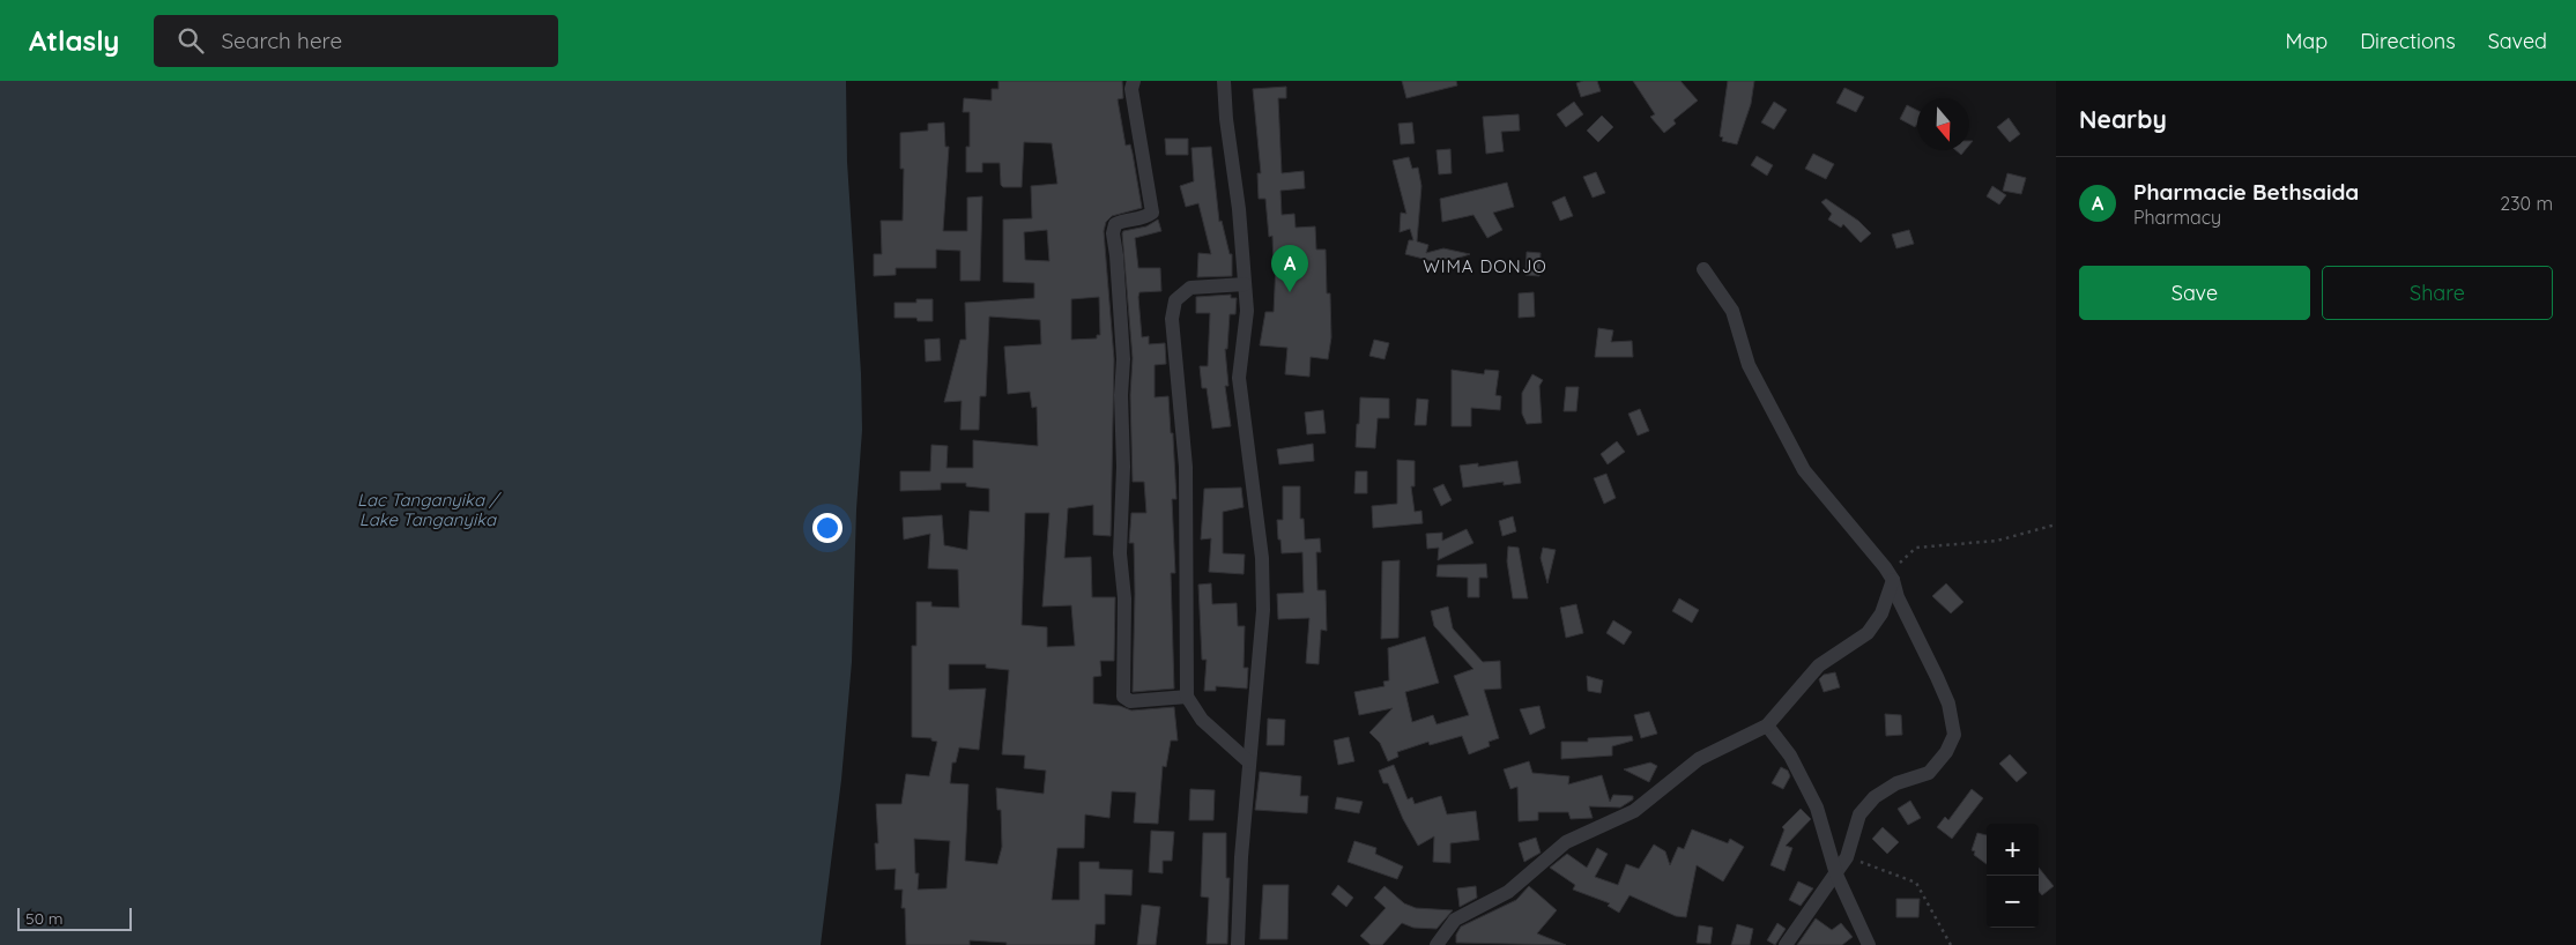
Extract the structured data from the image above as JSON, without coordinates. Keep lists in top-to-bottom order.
{
  "districts": ["WIMA DONJO"],
  "water": ["Lac Tanganyika / Lake Tanganyika"],
  "scale_bar": "50 m",
  "north": "bottom",
  "page": {
    "header": "Atlasly",
    "search": "Search here",
    "nav": ["Map", "Directions", "Saved"],
    "heading": "Nearby",
    "list": [
      {
        "mark": "A",
        "name": "Pharmacie Bethsaida",
        "note": "Pharmacy",
        "value": "230 m"
      }
    ],
    "pins": "A",
    "buttons": ["Save", "Share"],
    "map_buttons": ["+", "−"],
    "scale": "50 m"
  }
}
